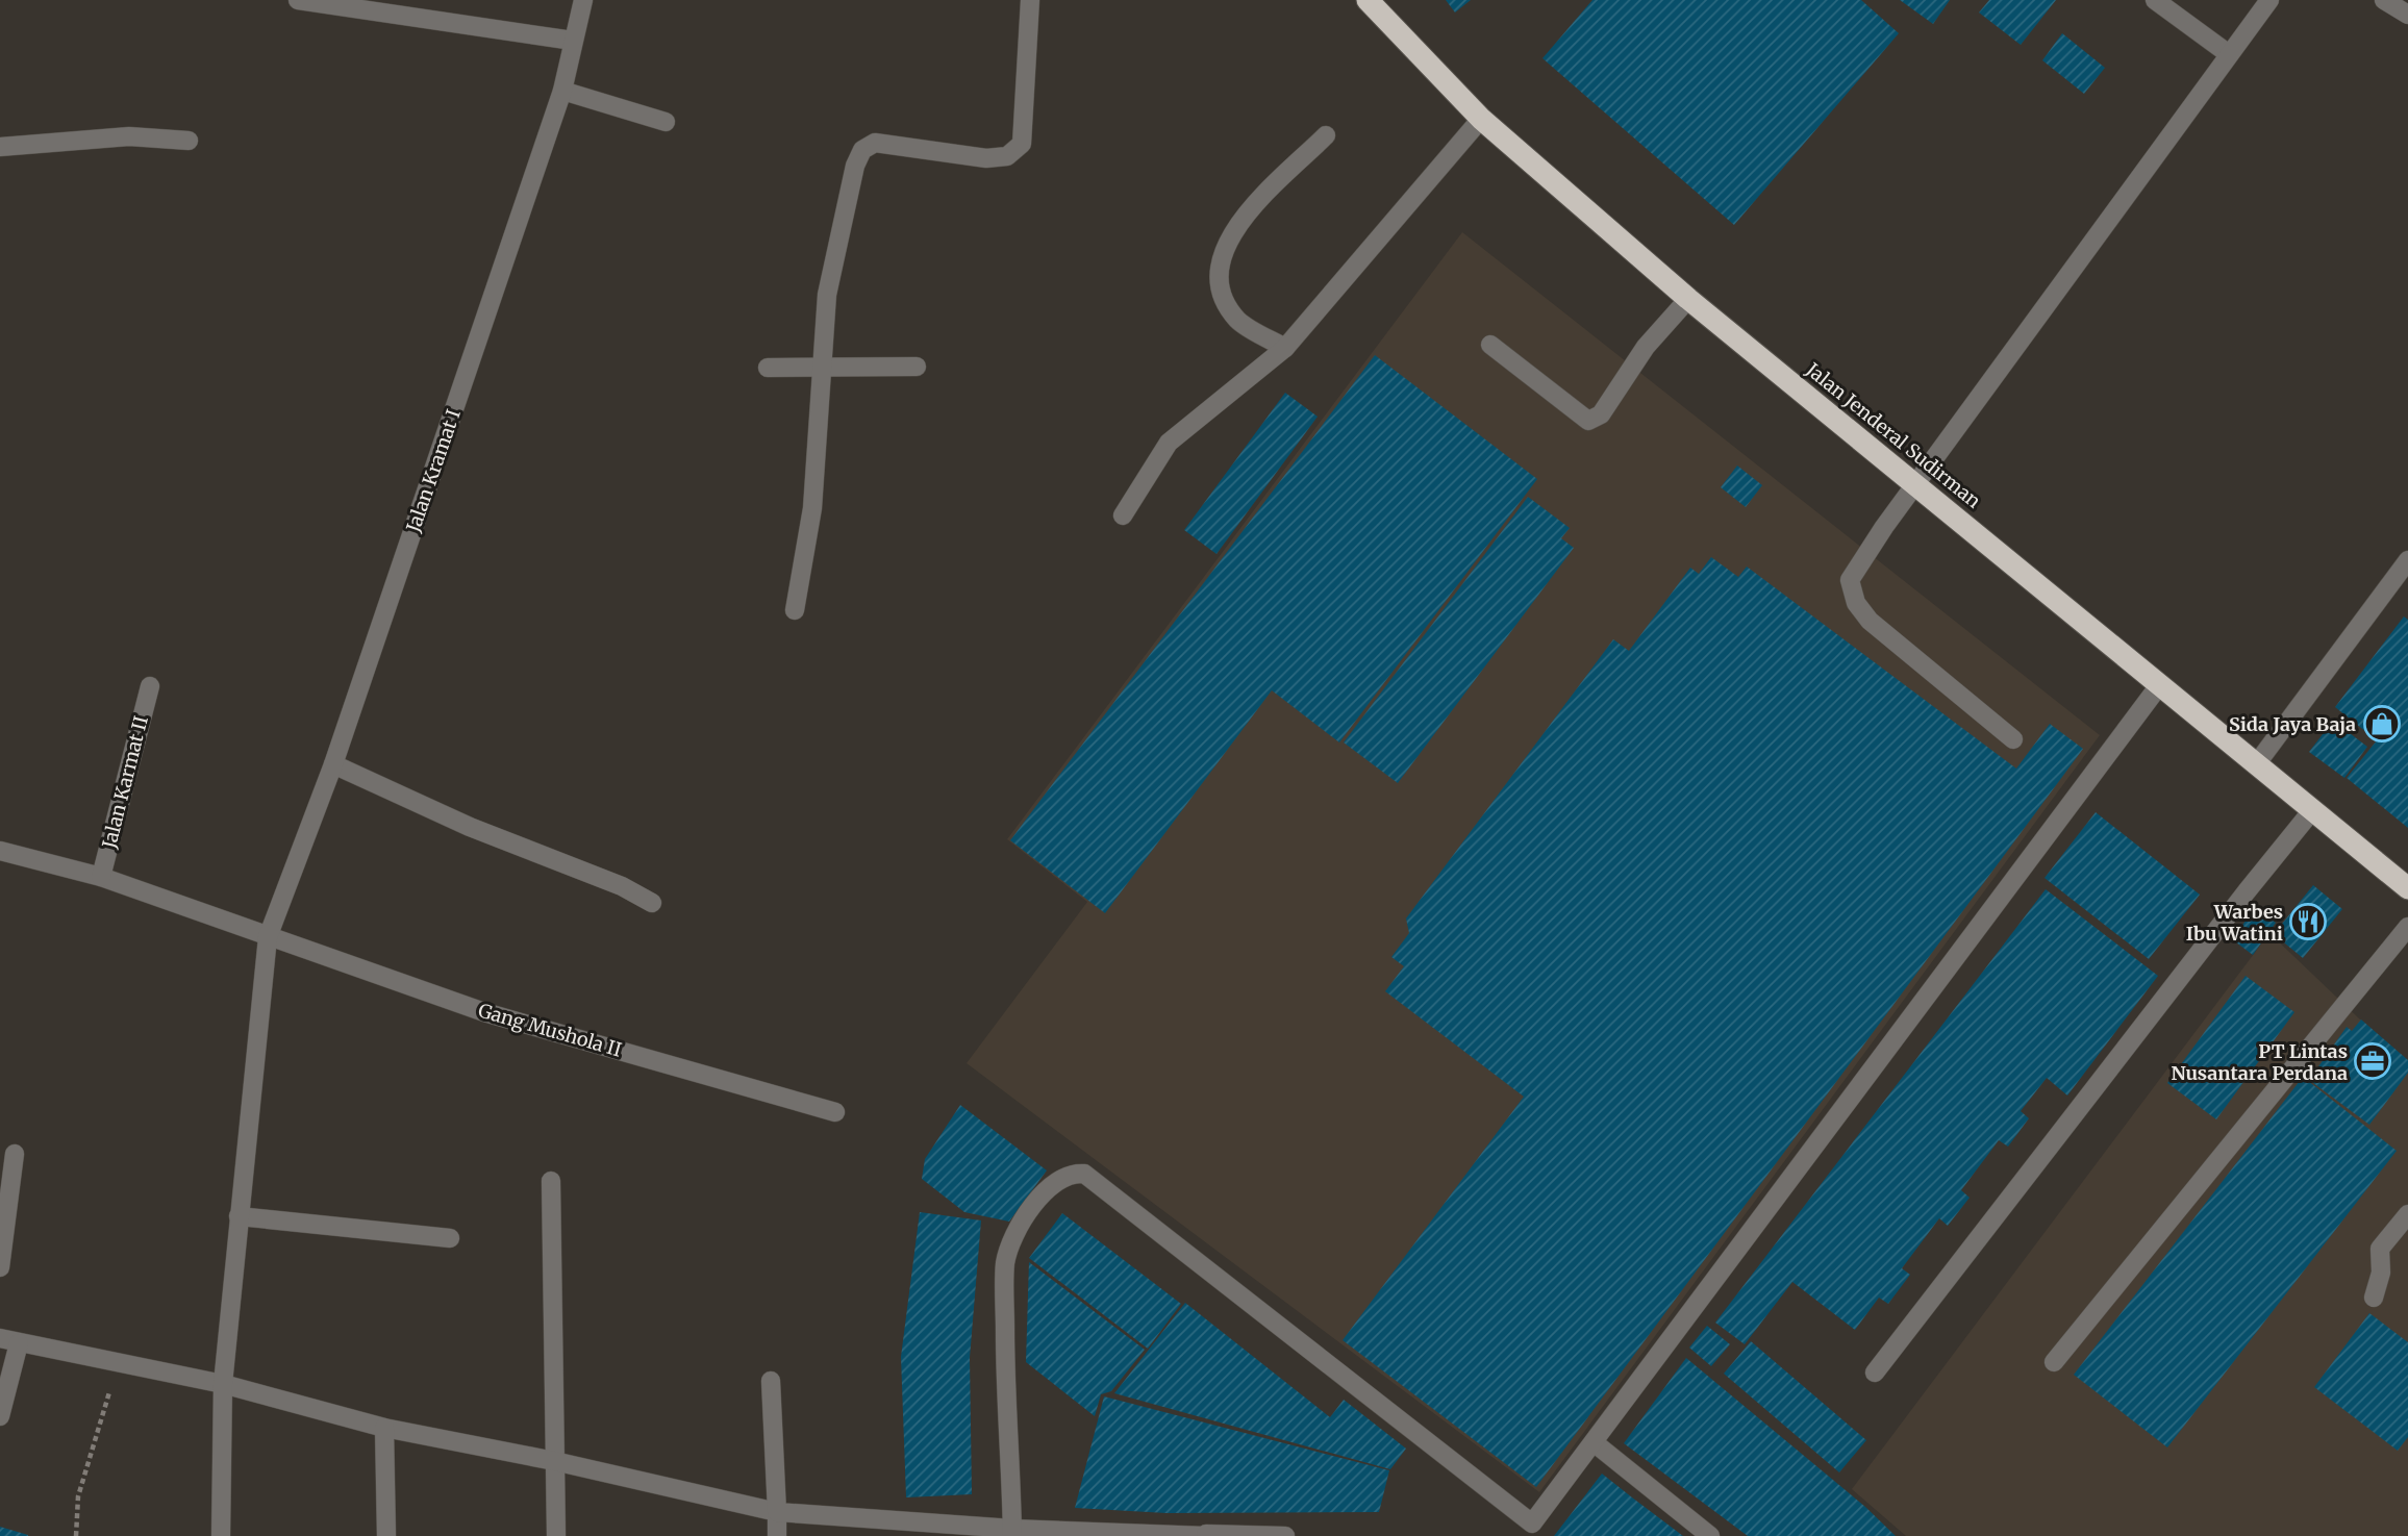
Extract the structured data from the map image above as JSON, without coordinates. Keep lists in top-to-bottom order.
{
  "streets": {
    "highway": ["Jalan Jenderal Sudirman"],
    "street": ["Jalan Kramat I", "Jalan Karmat II", "Gang Mushola II"]
  },
  "crossings": [
    ["Jalan Kramat I", "Gang Mushola II"],
    ["Jalan Karmat II", "Gang Mushola II"]
  ],
  "places": {
    "shop": ["Sida Jaya Baja"],
    "restaurant": ["Warbes Ibu Watini"],
    "office": ["PT Lintas Nusantara Perdana"]
  }
}
